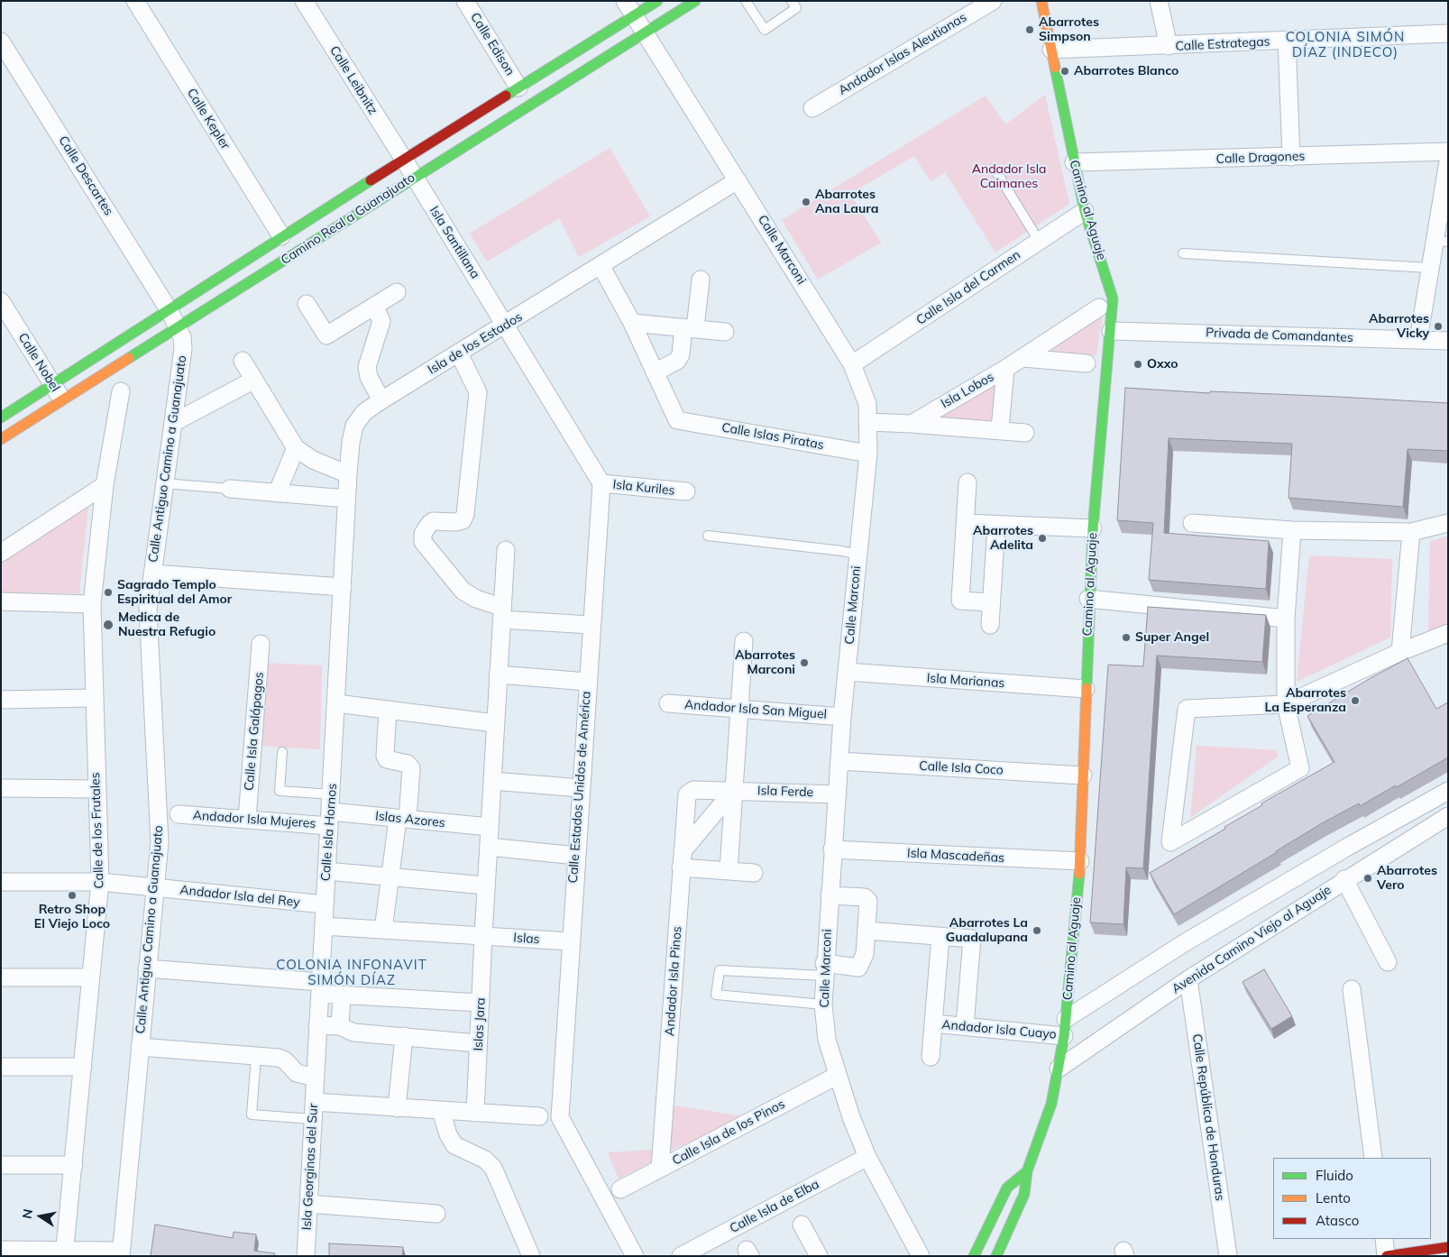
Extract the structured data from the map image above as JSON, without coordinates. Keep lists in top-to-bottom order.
{
  "streets": {
    "street": [
      "Calle Edison",
      "Calle Estrategas",
      "Andador Islas Aleutianas",
      "Calle Leibnitz",
      "Calle Kepler",
      "Calle Dragones",
      "Calle Descartes",
      "Camino al Aguaje",
      "Camino Real a Guanajuato",
      "Isla Santillana",
      "Calle Marconi",
      "Calle Isla del Carmen",
      "Privada de Comandantes",
      "Isla de los Estados",
      "Calle Nobel",
      "Isla Lobos",
      "Calle Islas Piratas",
      "Calle Antiguo Camino a Guanajuato",
      "Isla Kuriles",
      "Isla Marianas",
      "Andador Isla San Miguel",
      "Calle Isla Galápagos",
      "Calle Isla Coco",
      "Calle Estados Unidos de América",
      "Isla Ferde",
      "Andador Isla Mujeres",
      "Islas Azores",
      "Calle de los Frutales",
      "Calle Isla Hornos",
      "Isla Mascadeñas",
      "Andador Isla del Rey",
      "Islas",
      "Avenida Camino Viejo al Aguaje",
      "Andador Isla Pinos",
      "Islas Jara",
      "Andador Isla Cuayo",
      "Calle República de Honduras",
      "Calle Isla de los Pinos",
      "Isla Georginas del Sur",
      "Calle Isla de Elba"
    ]
  },
  "crossings": [
    ["Calle Edison", "Camino Real a Guanajuato"],
    ["Calle Estrategas", "Camino al Aguaje"],
    ["Calle Leibnitz", "Camino Real a Guanajuato"],
    ["Calle Leibnitz", "Isla Santillana"],
    ["Calle Kepler", "Camino Real a Guanajuato"],
    ["Calle Dragones", "Camino al Aguaje"],
    ["Calle Descartes", "Camino Real a Guanajuato"],
    ["Calle Descartes", "Calle Antiguo Camino a Guanajuato"],
    ["Camino al Aguaje", "Calle Isla del Carmen"],
    ["Camino al Aguaje", "Privada de Comandantes"],
    ["Camino al Aguaje", "Isla Marianas"],
    ["Camino al Aguaje", "Calle Isla Coco"],
    ["Camino al Aguaje", "Isla Mascadeñas"],
    ["Camino al Aguaje", "Avenida Camino Viejo al Aguaje"],
    ["Camino al Aguaje", "Andador Isla Cuayo"],
    ["Camino Real a Guanajuato", "Isla Santillana"],
    ["Camino Real a Guanajuato", "Calle Marconi"],
    ["Camino Real a Guanajuato", "Calle Nobel"],
    ["Camino Real a Guanajuato", "Calle Antiguo Camino a Guanajuato"],
    ["Isla Santillana", "Isla de los Estados"],
    ["Calle Marconi", "Calle Isla del Carmen"],
    ["Calle Marconi", "Isla de los Estados"],
    ["Calle Marconi", "Isla Lobos"],
    ["Calle Marconi", "Calle Islas Piratas"],
    ["Calle Marconi", "Isla Marianas"],
    ["Calle Marconi", "Andador Isla San Miguel"],
    ["Calle Marconi", "Calle Isla Coco"],
    ["Calle Marconi", "Isla Ferde"],
    ["Calle Marconi", "Isla Mascadeñas"],
    ["Calle Marconi", "Calle Isla de los Pinos"],
    ["Calle Marconi", "Calle Isla de Elba"],
    ["Isla de los Estados", "Calle Isla Hornos"],
    ["Calle Antiguo Camino a Guanajuato", "Andador Isla del Rey"],
    ["Isla Kuriles", "Calle Estados Unidos de América"],
    ["Calle Isla Galápagos", "Andador Isla Mujeres"],
    ["Calle Estados Unidos de América", "Islas"],
    ["Isla Ferde", "Andador Isla Pinos"],
    ["Andador Isla Mujeres", "Islas Azores"],
    ["Andador Isla Mujeres", "Calle Isla Hornos"],
    ["Islas Azores", "Calle Isla Hornos"],
    ["Islas Azores", "Islas Jara"],
    ["Calle de los Frutales", "Andador Isla del Rey"],
    ["Calle Isla Hornos", "Andador Isla del Rey"],
    ["Calle Isla Hornos", "Isla Georginas del Sur"],
    ["Islas", "Islas Jara"],
    ["Avenida Camino Viejo al Aguaje", "Calle República de Honduras"],
    ["Andador Isla Pinos", "Calle Isla de los Pinos"]
  ],
  "districts": ["COLONIA SIMÓN DÍAZ (INDECO)", "COLONIA INFONAVIT SIMÓN DÍAZ"],
  "parks": ["Andador Isla Caimanes"],
  "places": [
    "Abarrotes Simpson",
    "Abarrotes Blanco",
    "Abarrotes Ana Laura",
    "Abarrotes Vicky",
    "Oxxo",
    "Abarrotes Adelita",
    "Sagrado Templo Espiritual del Amor",
    "Medica de Nuestra Refugio",
    "Super Angel",
    "Abarrotes Marconi",
    "Abarrotes La Esperanza",
    "Abarrotes Vero",
    "Retro Shop El Viejo Loco",
    "Abarrotes La Guadalupana"
  ],
  "legend": ["Fluido", "Lento", "Atasco"],
  "north": "left"
}
